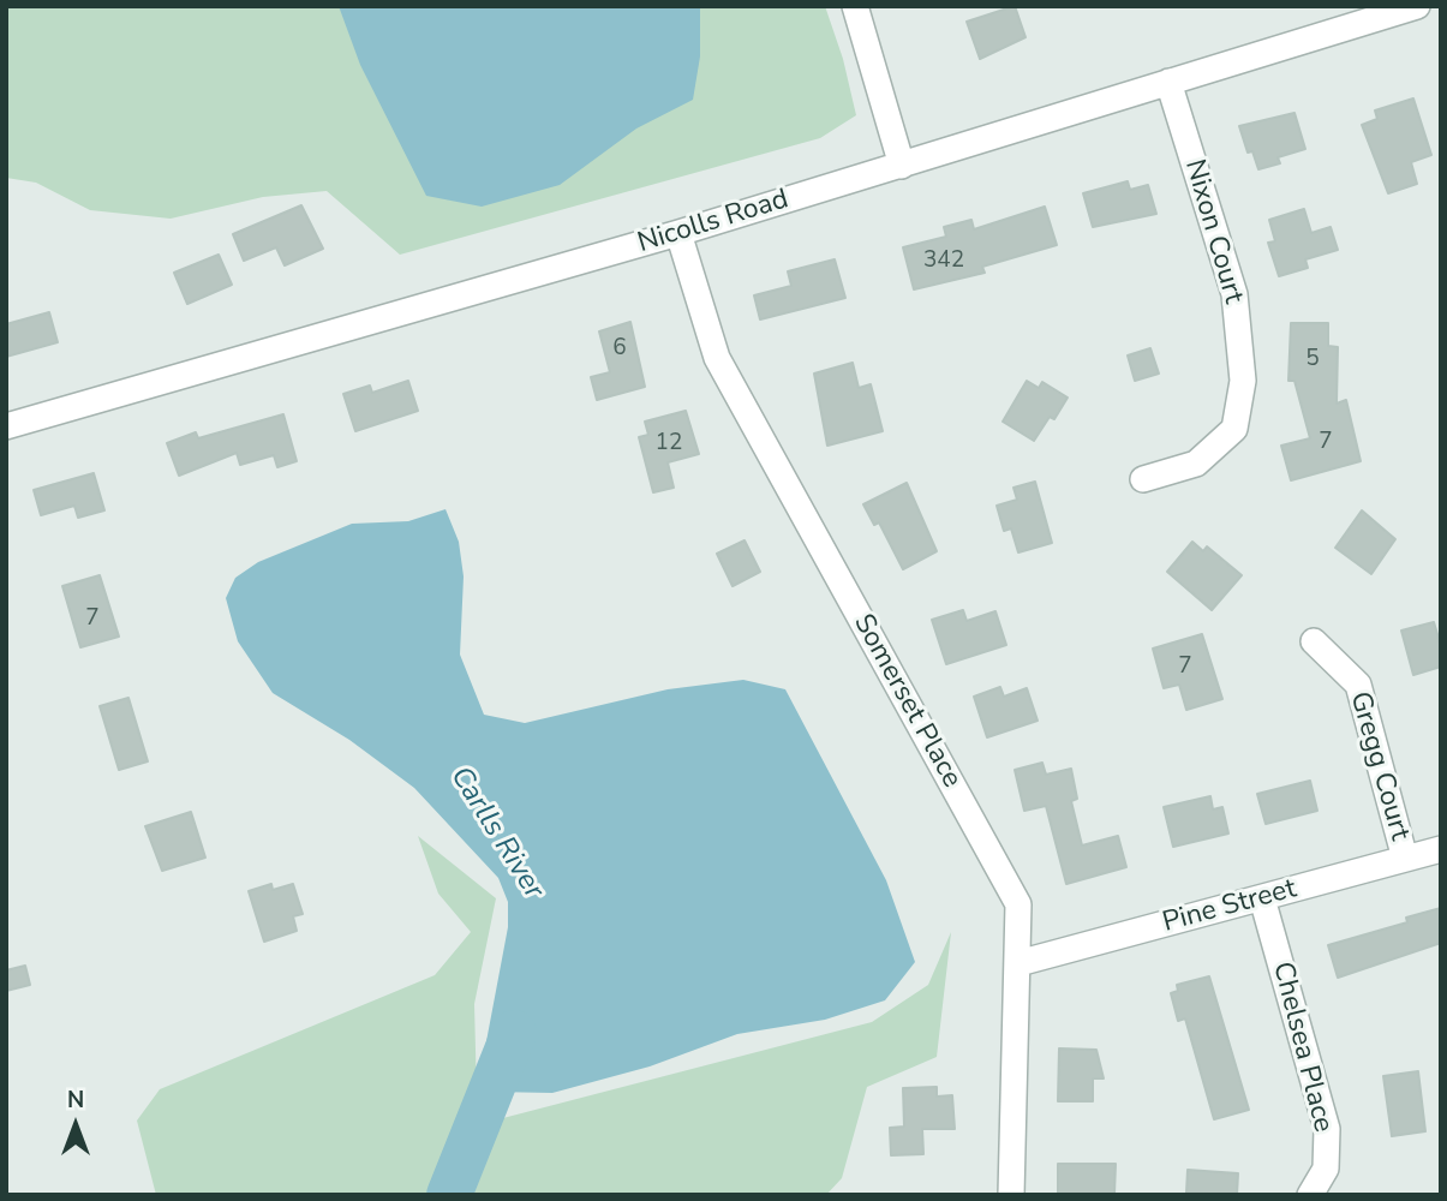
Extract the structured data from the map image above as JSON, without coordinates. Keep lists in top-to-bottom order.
{
  "streets": {
    "street": [
      "Nicolls Road",
      "Nixon Court",
      "Somerset Place",
      "Gregg Court",
      "Pine Street",
      "Chelsea Place"
    ]
  },
  "crossings": [
    ["Nicolls Road", "Nixon Court"],
    ["Nicolls Road", "Somerset Place"],
    ["Somerset Place", "Pine Street"],
    ["Gregg Court", "Pine Street"],
    ["Pine Street", "Chelsea Place"]
  ],
  "water": ["Carlls River"],
  "house_numbers": [
    "342",
    "6",
    "5",
    "7",
    "12",
    "7",
    "7"
  ],
  "north": "top"
}
